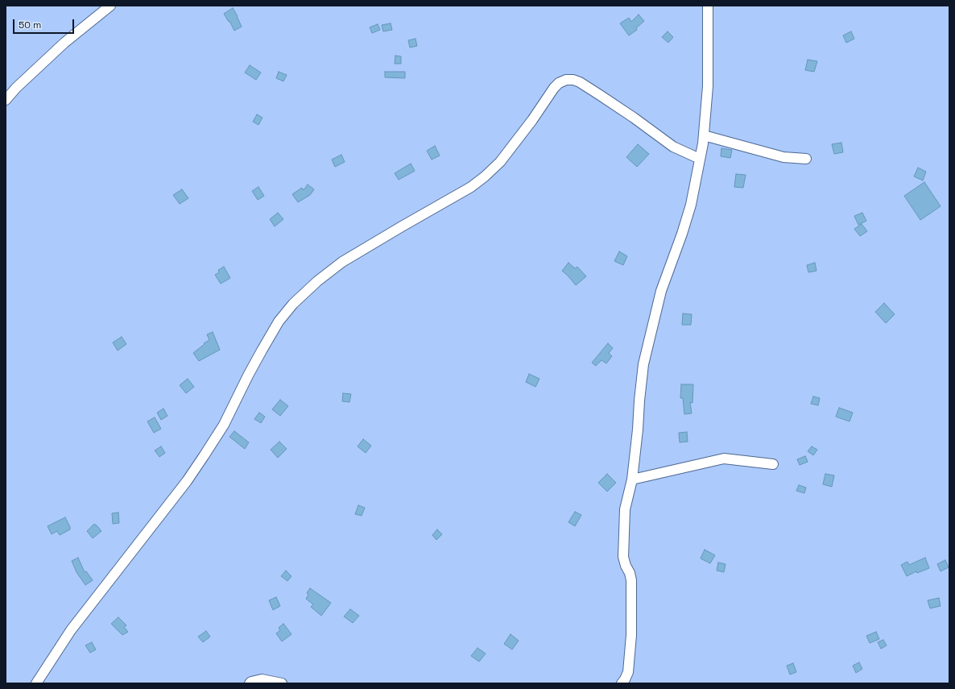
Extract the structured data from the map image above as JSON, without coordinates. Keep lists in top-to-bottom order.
{
  "scale_bar": "50 m"
}
